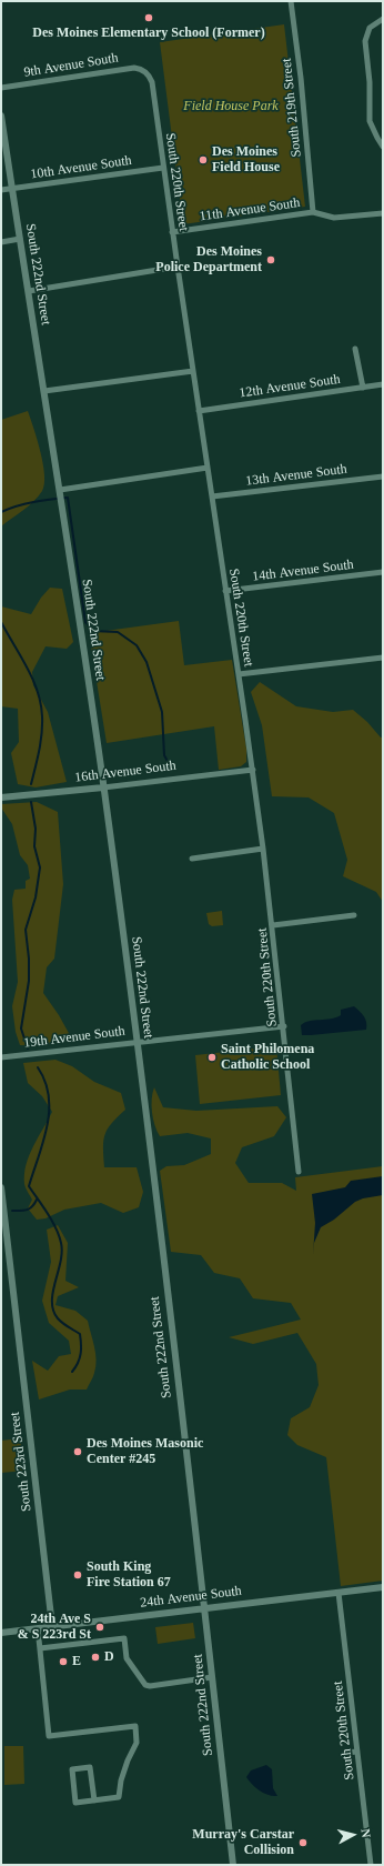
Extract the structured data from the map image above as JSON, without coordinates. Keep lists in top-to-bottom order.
{
  "streets": {
    "street": [
      "9th Avenue South",
      "South 219th Street",
      "10th Avenue South",
      "South 220th Street",
      "11th Avenue South",
      "South 222nd Street",
      "12th Avenue South",
      "13th Avenue South",
      "14th Avenue South",
      "16th Avenue South",
      "19th Avenue South",
      "South 223rd Street",
      "24th Avenue South"
    ]
  },
  "crossings": [
    ["9th Avenue South", "South 220th Street"],
    ["South 219th Street", "11th Avenue South"],
    ["10th Avenue South", "South 220th Street"],
    ["10th Avenue South", "South 222nd Street"],
    ["South 220th Street", "11th Avenue South"],
    ["South 220th Street", "12th Avenue South"],
    ["South 220th Street", "13th Avenue South"],
    ["South 220th Street", "14th Avenue South"],
    ["South 220th Street", "16th Avenue South"],
    ["South 220th Street", "19th Avenue South"],
    ["South 220th Street", "24th Avenue South"],
    ["South 222nd Street", "16th Avenue South"],
    ["South 222nd Street", "19th Avenue South"],
    ["South 222nd Street", "24th Avenue South"],
    ["South 223rd Street", "24th Avenue South"]
  ],
  "parks": ["Field House Park"],
  "places": [
    "Des Moines Elementary School (Former)",
    "Des Moines Field House",
    "Des Moines Police Department",
    "Saint Philomena Catholic School",
    "Des Moines Masonic Center #245",
    "South King Fire Station 67",
    "24th Ave S & S 223rd St",
    "D",
    "E",
    "Murray's Carstar Collision"
  ],
  "north": "right"
}
